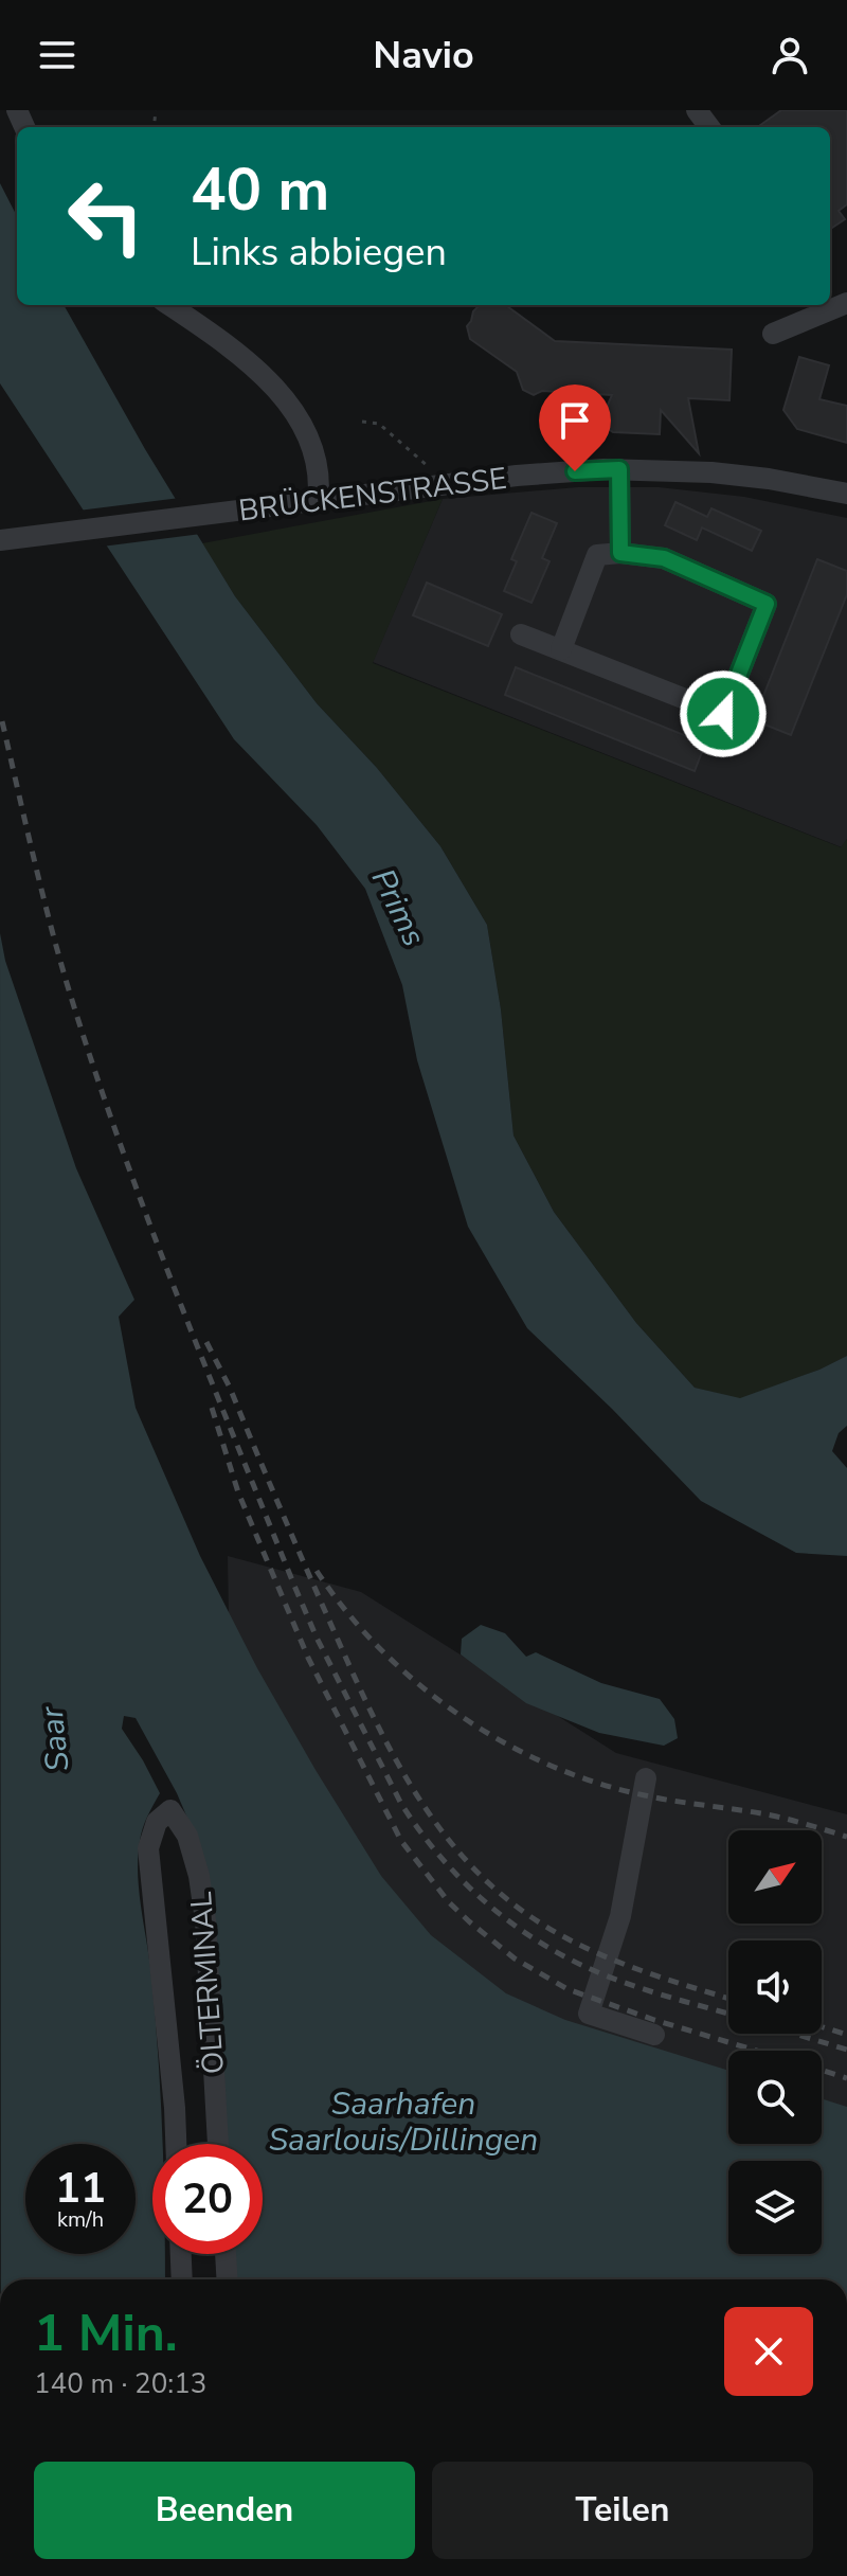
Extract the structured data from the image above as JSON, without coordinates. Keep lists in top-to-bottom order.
{
  "streets": {
    "street": ["BRÜCKENSTRASSE", "ÖLTERMINAL"]
  },
  "water": ["Prims", "Saar", "Saarhafen Saarlouis/Dillingen"],
  "north": "top right",
  "page": {
    "header": "Navio",
    "turn": ["40 m", "Links abbiegen"],
    "speed": "11 km/h",
    "limit": "20",
    "heading": ["1 Min.", "140 m · 20:13"],
    "buttons": ["Beenden", "Teilen"]
  }
}
